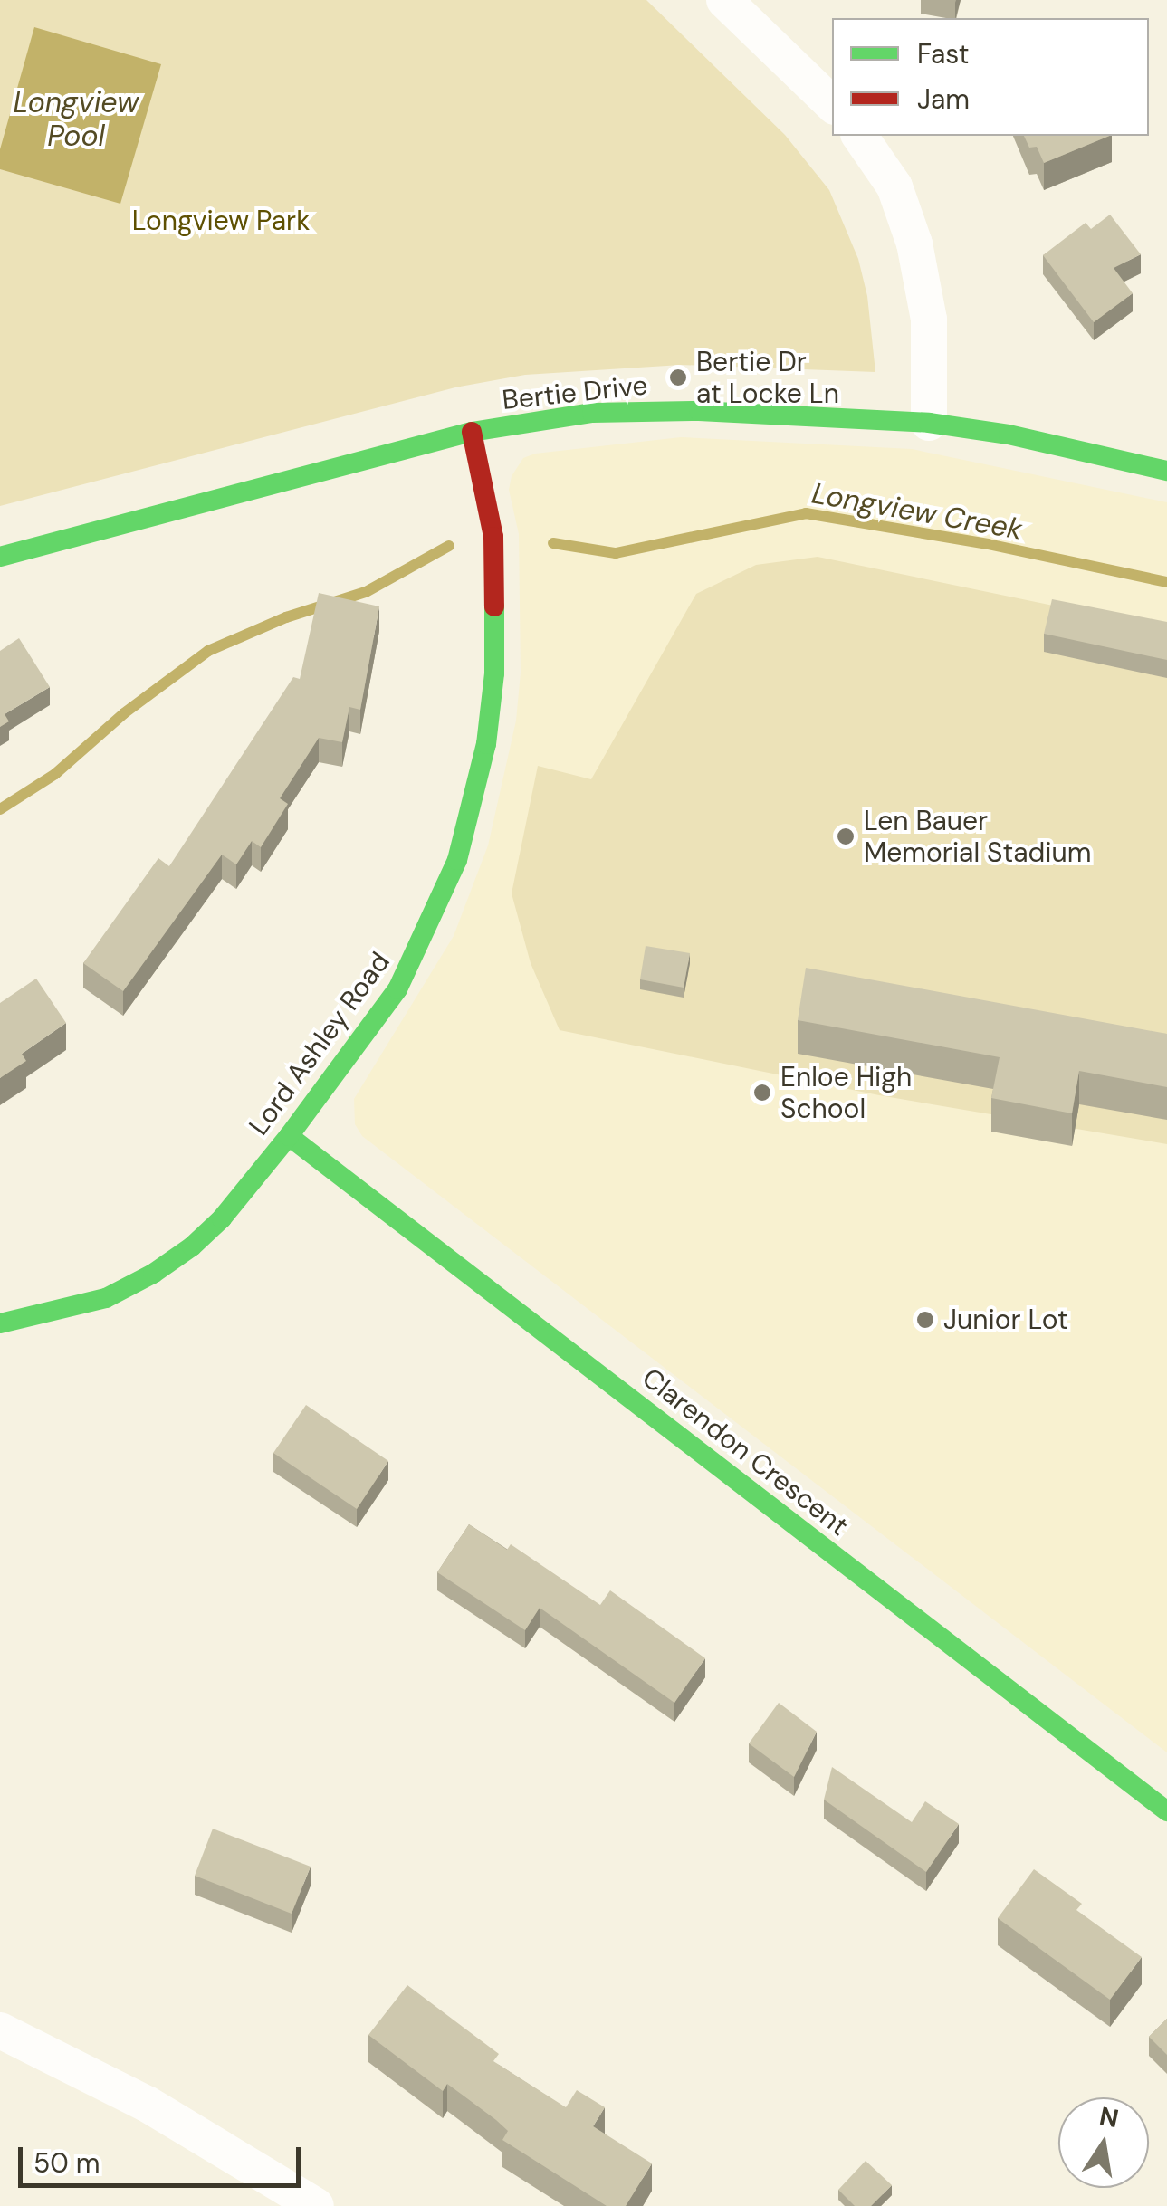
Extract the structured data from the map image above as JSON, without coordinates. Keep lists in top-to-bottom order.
{
  "streets": {
    "street": ["Bertie Drive", "Lord Ashley Road", "Clarendon Crescent"]
  },
  "crossings": [
    ["Bertie Drive", "Lord Ashley Road"],
    ["Lord Ashley Road", "Clarendon Crescent"]
  ],
  "water": ["Longview Pool", "Longview Creek"],
  "parks": ["Longview Park"],
  "places": [
    "Bertie Dr at Locke Ln",
    "Len Bauer Memorial Stadium",
    "Enloe High School",
    "Junior Lot"
  ],
  "legend": ["Fast", "Jam"],
  "scale_bar": "50 m",
  "north": "top"
}
